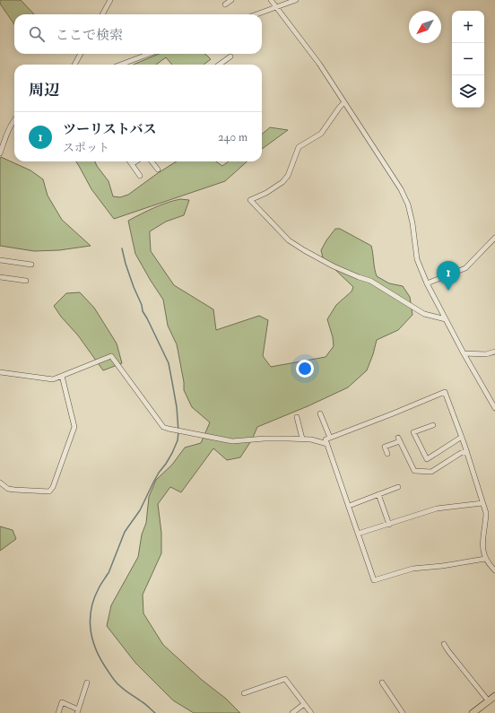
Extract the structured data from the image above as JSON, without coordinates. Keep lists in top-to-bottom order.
{
  "north": "bottom left",
  "page": {
    "map_buttons": ["+", "−"],
    "search": "ここで検索",
    "heading": "周辺",
    "list": [
      {
        "mark": "1",
        "name": "ツーリストバス",
        "note": "スポット",
        "value": "240 m"
      }
    ],
    "pins": "1"
  }
}
